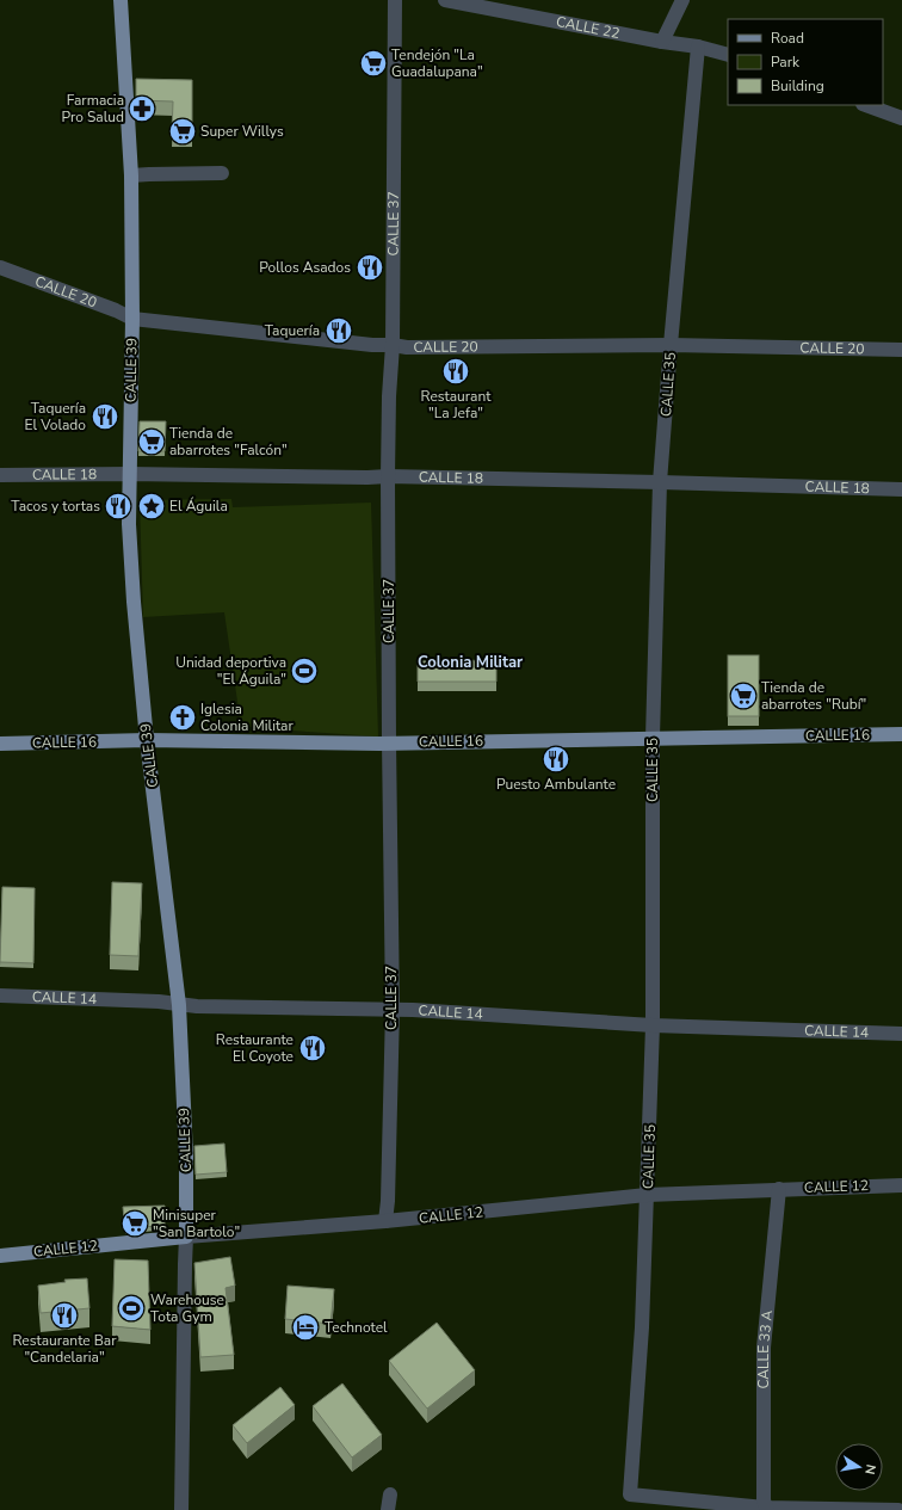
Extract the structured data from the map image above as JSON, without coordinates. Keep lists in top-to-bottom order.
{
  "streets": {
    "main road": ["CALLE 39", "CALLE 16", "CALLE 12"],
    "street": [
      "CALLE 22",
      "CALLE 37",
      "CALLE 20",
      "CALLE 35",
      "CALLE 18",
      "CALLE 14",
      "CALLE 33 A"
    ]
  },
  "crossings": [
    ["CALLE 22", "CALLE 35"],
    ["CALLE 37", "CALLE 20"],
    ["CALLE 37", "CALLE 18"],
    ["CALLE 37", "CALLE 16"],
    ["CALLE 37", "CALLE 14"],
    ["CALLE 37", "CALLE 12"],
    ["CALLE 20", "CALLE 39"],
    ["CALLE 20", "CALLE 35"],
    ["CALLE 39", "CALLE 18"],
    ["CALLE 39", "CALLE 16"],
    ["CALLE 39", "CALLE 14"],
    ["CALLE 39", "CALLE 12"],
    ["CALLE 35", "CALLE 18"],
    ["CALLE 35", "CALLE 16"],
    ["CALLE 35", "CALLE 14"],
    ["CALLE 35", "CALLE 12"],
    ["CALLE 35", "CALLE 33 A"],
    ["CALLE 12", "CALLE 33 A"]
  ],
  "districts": ["Colonia Militar"],
  "places": {
    "supermarket": [
      "Tendejón \"La Guadalupana\"",
      "Super Willys",
      "Tienda de abarrotes \"Falcón\"",
      "Tienda de abarrotes \"Rubí\"",
      "Minisuper \"San Bartolo\""
    ],
    "pharmacy": ["Farmacia Pro Salud"],
    "restaurant": [
      "Pollos Asados",
      "Taquería",
      "Restaurant \"La Jefa\"",
      "Taquería El Volado",
      "Tacos y tortas",
      "Puesto Ambulante",
      "Restaurante El Coyote",
      "Restaurante Bar \"Candelaria\""
    ],
    "place": ["El Águila"],
    "sports": ["Unidad deportiva \"El Águila\"", "Warehouse Tota Gym"],
    "church": ["Iglesia Colonia Militar"],
    "hotel": ["Technotel"]
  },
  "legend": ["Road", "Park", "Building"],
  "north": "right"
}
